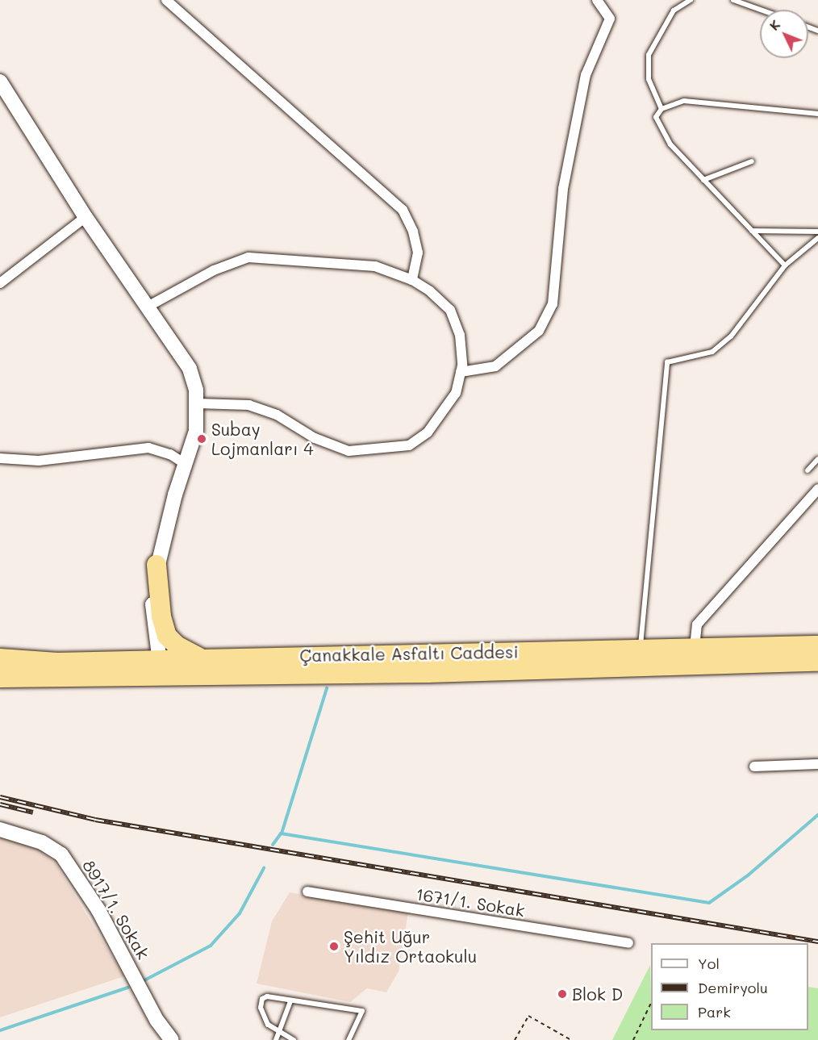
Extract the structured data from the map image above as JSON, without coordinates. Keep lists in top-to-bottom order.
{
  "streets": {
    "highway": ["Çanakkale Asfaltı Caddesi"],
    "street": ["1671/1. Sokak", "8917/1. Sokak"]
  },
  "places": ["Subay Lojmanları 4", "Şehit Uğur Yıldız Ortaokulu", "Blok D"],
  "legend": ["Yol", "Demiryolu", "Park"],
  "north": "top left"
}
